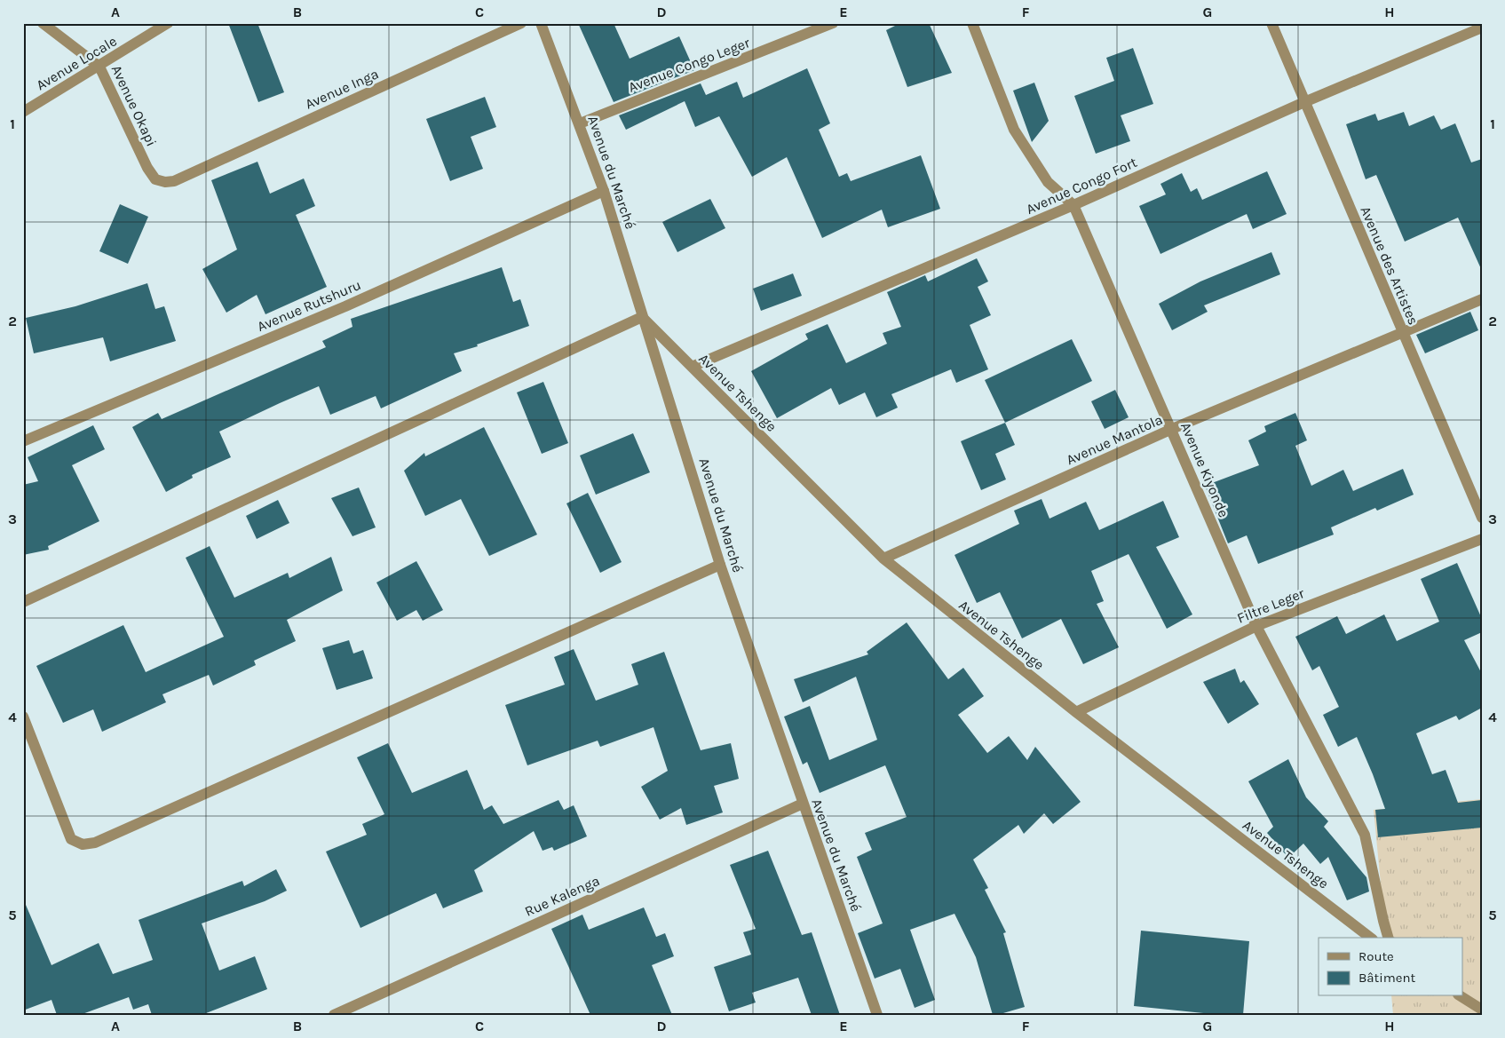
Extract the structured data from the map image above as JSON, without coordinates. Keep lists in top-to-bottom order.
{
  "streets": {
    "street": [
      "Avenue Locale",
      "Avenue Congo Leger",
      "Avenue Inga",
      "Avenue Okapi",
      "Avenue du Marché",
      "Avenue Congo Fort",
      "Avenue des Artistes",
      "Avenue Rutshuru",
      "Avenue Tshenge",
      "Avenue Mantola",
      "Avenue Kiyonde",
      "Filtre Leger",
      "Rue Kalenga"
    ]
  },
  "crossings": [
    ["Avenue Locale", "Avenue Okapi"],
    ["Avenue Congo Leger", "Avenue du Marché"],
    ["Avenue Inga", "Avenue Okapi"],
    ["Avenue du Marché", "Avenue Rutshuru"],
    ["Avenue du Marché", "Avenue Tshenge"],
    ["Avenue du Marché", "Rue Kalenga"],
    ["Avenue Congo Fort", "Avenue des Artistes"],
    ["Avenue Congo Fort", "Avenue Tshenge"],
    ["Avenue Congo Fort", "Avenue Kiyonde"],
    ["Avenue des Artistes", "Avenue Mantola"],
    ["Avenue Tshenge", "Avenue Mantola"],
    ["Avenue Tshenge", "Filtre Leger"],
    ["Avenue Mantola", "Avenue Kiyonde"],
    ["Avenue Kiyonde", "Filtre Leger"]
  ],
  "legend": ["Route", "Bâtiment"],
  "grid": {
    "columns": [
      "A",
      "B",
      "C",
      "D",
      "E",
      "F",
      "G",
      "H"
    ],
    "rows": [
      "1",
      "2",
      "3",
      "4",
      "5"
    ]
  }
}
